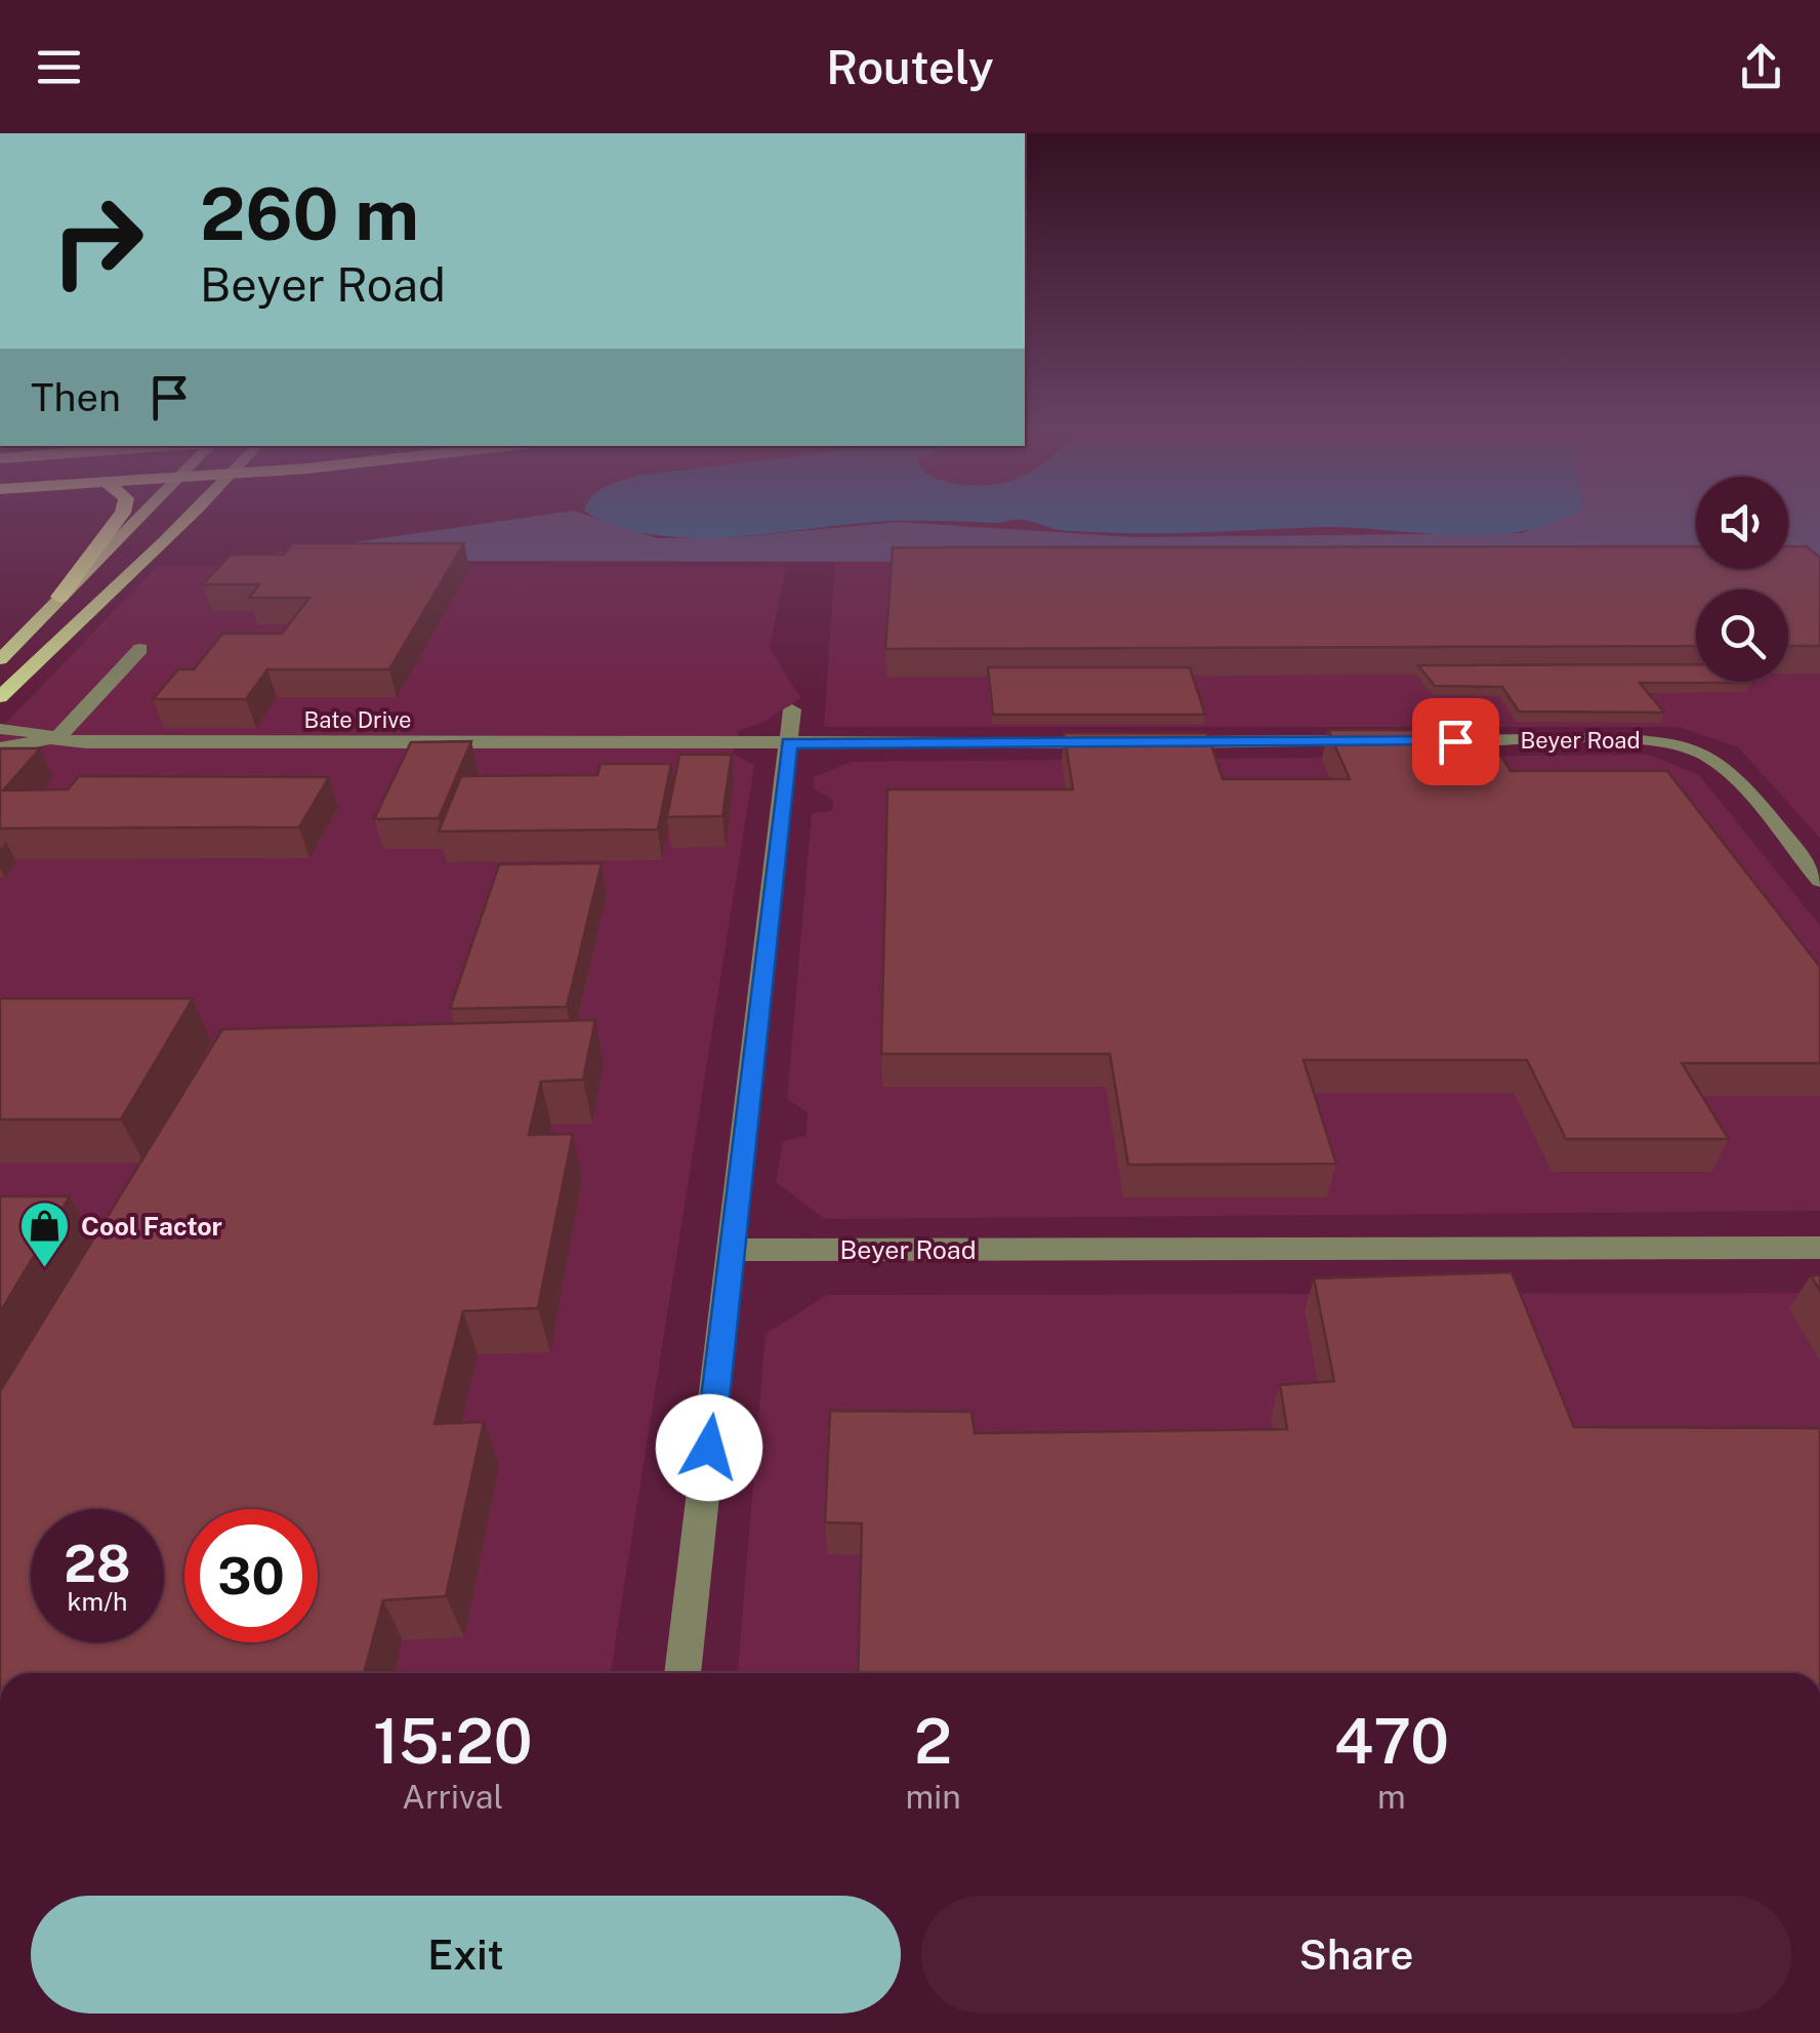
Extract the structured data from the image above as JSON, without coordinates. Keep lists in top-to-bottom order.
{
  "streets": {
    "street": ["Bate Drive", "Beyer Road"]
  },
  "places": {
    "shop": ["Cool Factor"]
  },
  "page": {
    "header": "Routely",
    "turn": ["260 m", "Beyer Road"],
    "then": "Then",
    "speed": "28 km/h",
    "limit": "30",
    "eta": [
      "15:20",
      "Arrival",
      "2",
      "min",
      "470",
      "m"
    ],
    "buttons": ["Exit", "Share"]
  }
}
